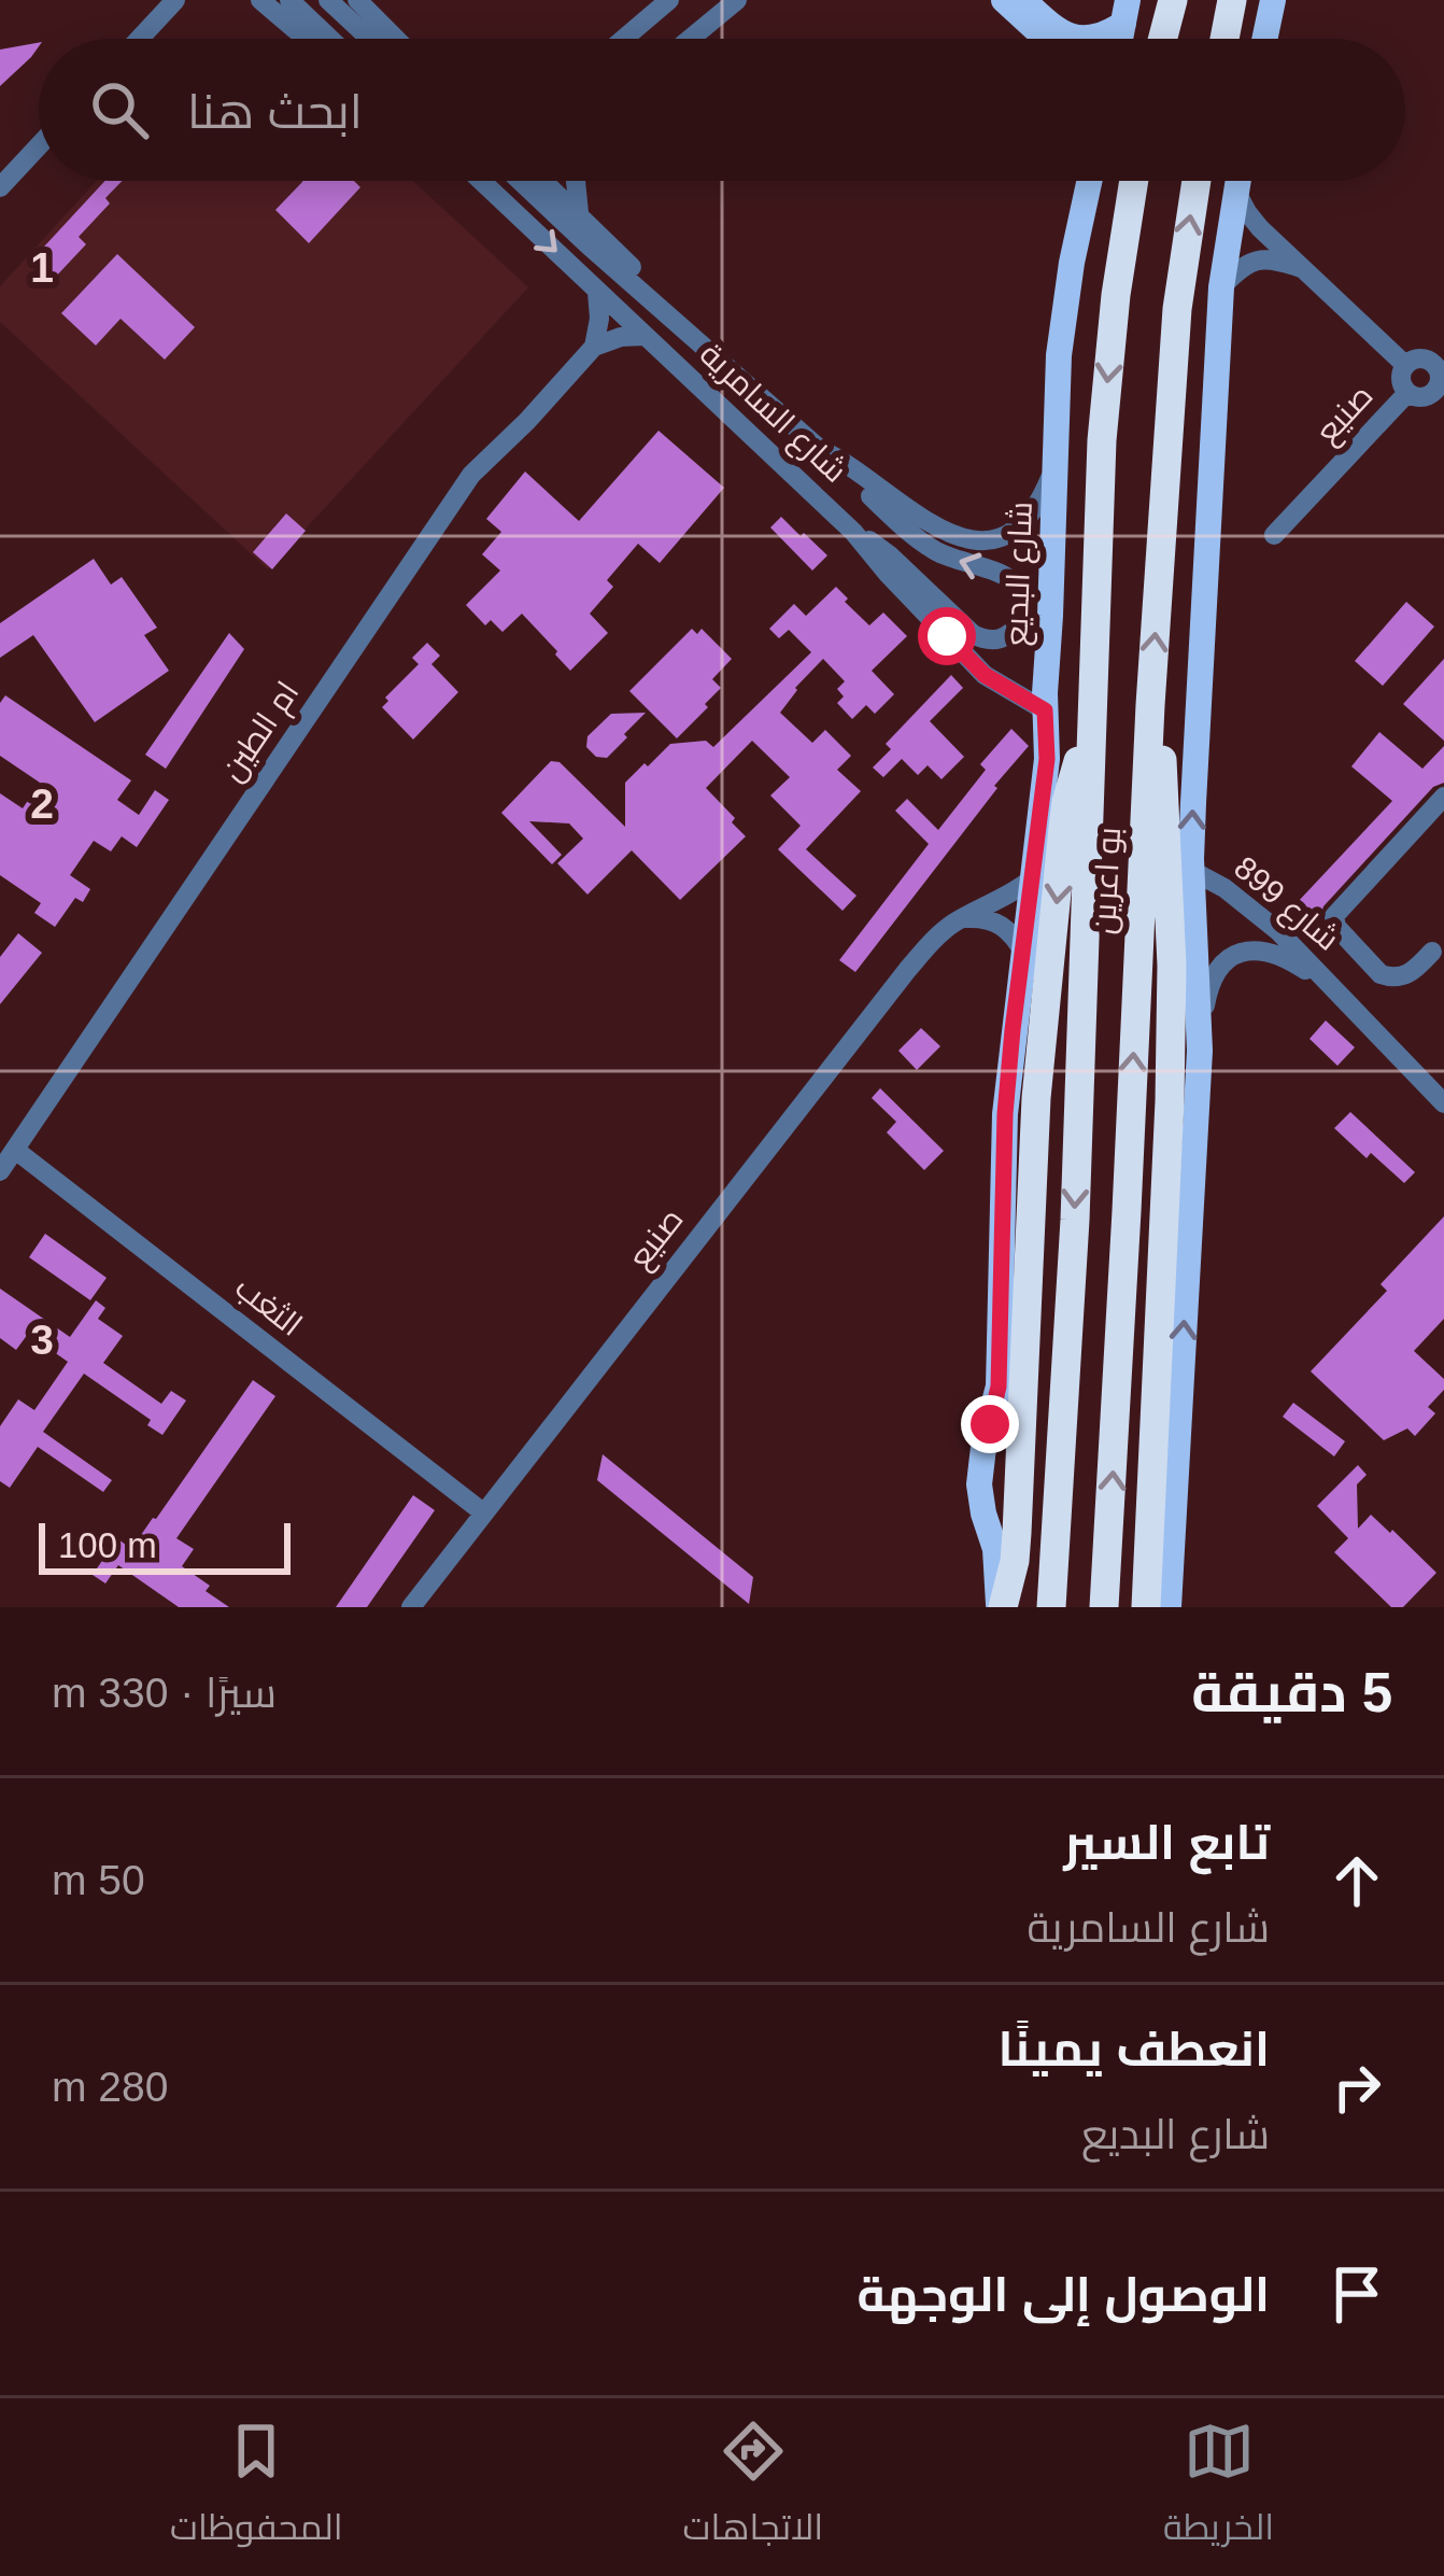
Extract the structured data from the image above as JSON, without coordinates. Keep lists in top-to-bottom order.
{
  "streets": {
    "highway": ["بو اعرين"],
    "main road": ["شارع البديع"],
    "street": [
      "شارع السامرية",
      "صنيع",
      "ام الطين",
      "شارع 899",
      "الثغب"
    ]
  },
  "crossings": [
    ["شارع السامرية", "شارع البديع"],
    ["صنيع", "شارع البديع"],
    ["صنيع", "الثغب"],
    ["ام الطين", "الثغب"]
  ],
  "scale_bar": "100 m",
  "page": {
    "search": "ابحث هنا",
    "scale": "100 m",
    "heading": ["5 دقيقة", "سيرًا · 330 m"],
    "list": [
      ["تابع السير", "شارع السامرية", "50 m"],
      ["انعطف يمينًا", "شارع البديع", "280 m"],
      "الوصول إلى الوجهة"
    ],
    "nav": ["الخريطة", "الاتجاهات", "المحفوظات"]
  },
  "grid": {
    "rows": ["1", "2", "3"]
  }
}
